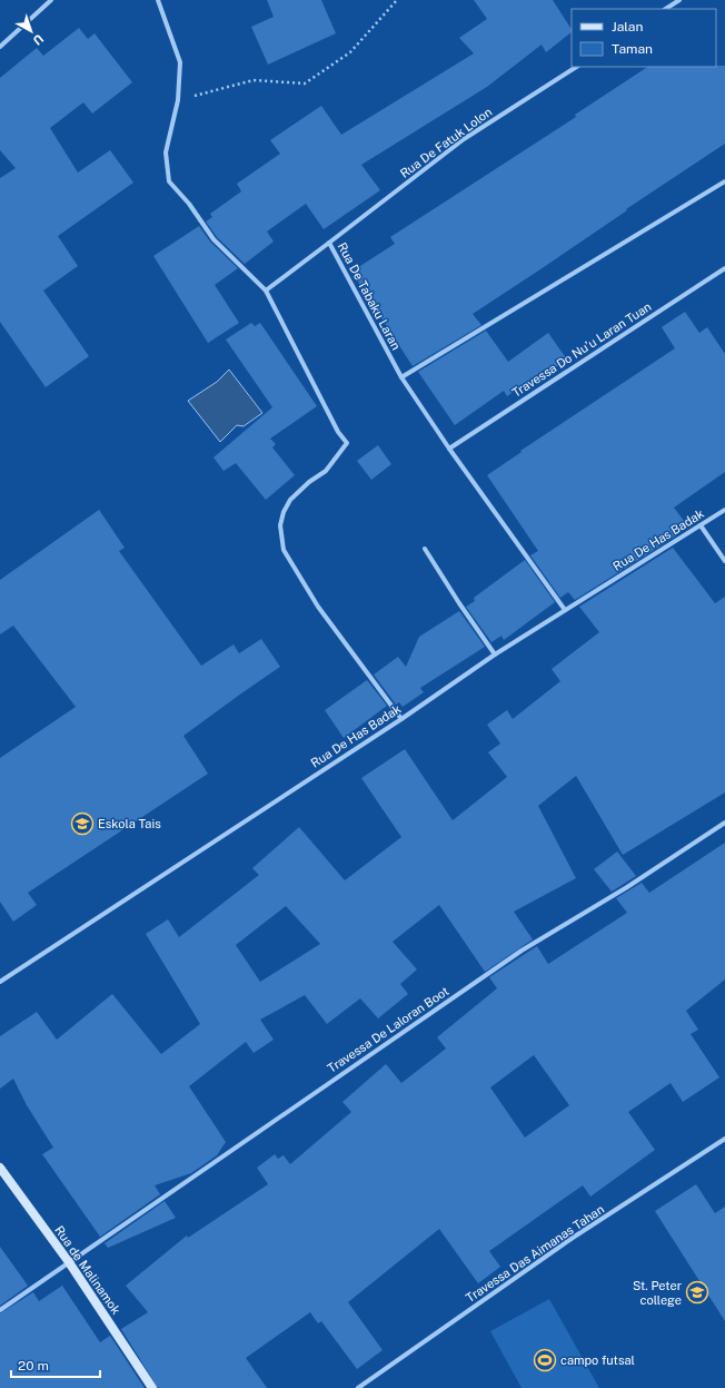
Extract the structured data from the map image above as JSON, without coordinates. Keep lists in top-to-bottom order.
{
  "streets": {
    "street": [
      "Rua De Fatuk Lolon",
      "Rua De Tabaku Laran",
      "Travessa Do Nu’u Laran Tuan",
      "Rua De Has Badak",
      "Travessa De Laloran Boot",
      "Travessa Das Aimanas Tahan",
      "Rua de Malinamok"
    ]
  },
  "crossings": [
    ["Rua De Fatuk Lolon", "Rua De Tabaku Laran"],
    ["Rua De Tabaku Laran", "Travessa Do Nu’u Laran Tuan"],
    ["Rua De Tabaku Laran", "Rua De Has Badak"],
    ["Travessa De Laloran Boot", "Rua de Malinamok"]
  ],
  "places": {
    "school or university": ["Eskola Tais", "St. Peter college"],
    "sports": ["campo futsal"]
  },
  "legend": ["Jalan", "Taman"],
  "scale_bar": "20 m",
  "north": "bottom right"
}
